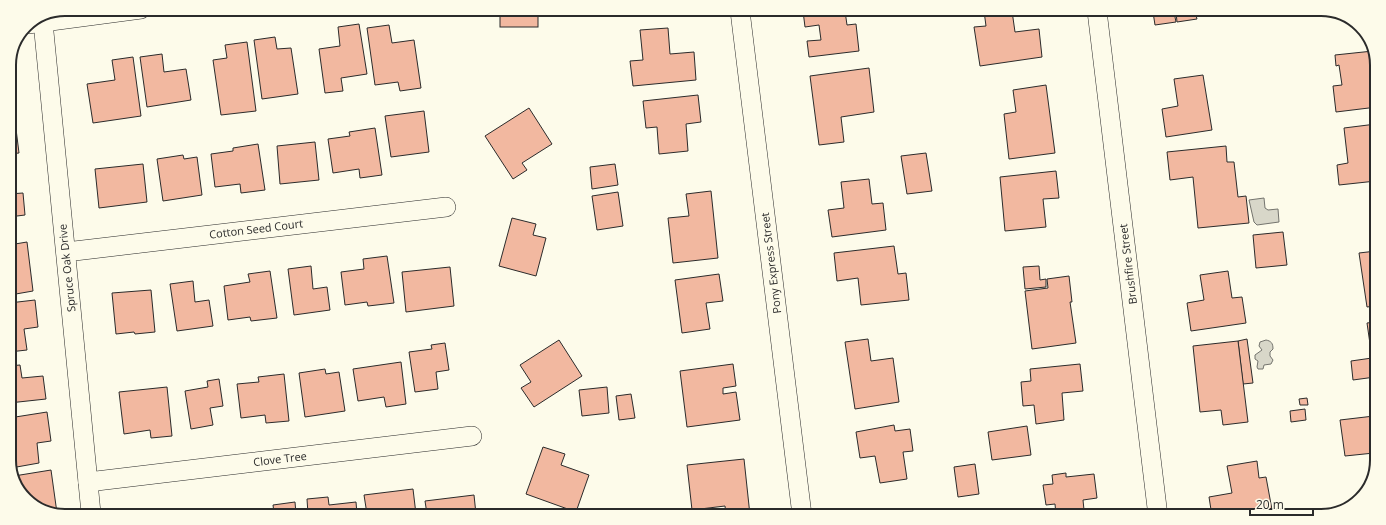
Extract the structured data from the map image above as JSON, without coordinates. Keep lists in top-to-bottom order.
{
  "streets": {
    "street": [
      "Cotton Seed Court",
      "Pony Express Street",
      "Brushfire Street",
      "Spruce Oak Drive",
      "Clove Tree"
    ]
  },
  "crossings": [
    ["Cotton Seed Court", "Spruce Oak Drive"],
    ["Spruce Oak Drive", "Clove Tree"]
  ],
  "scale_bar": "20 m"
}
